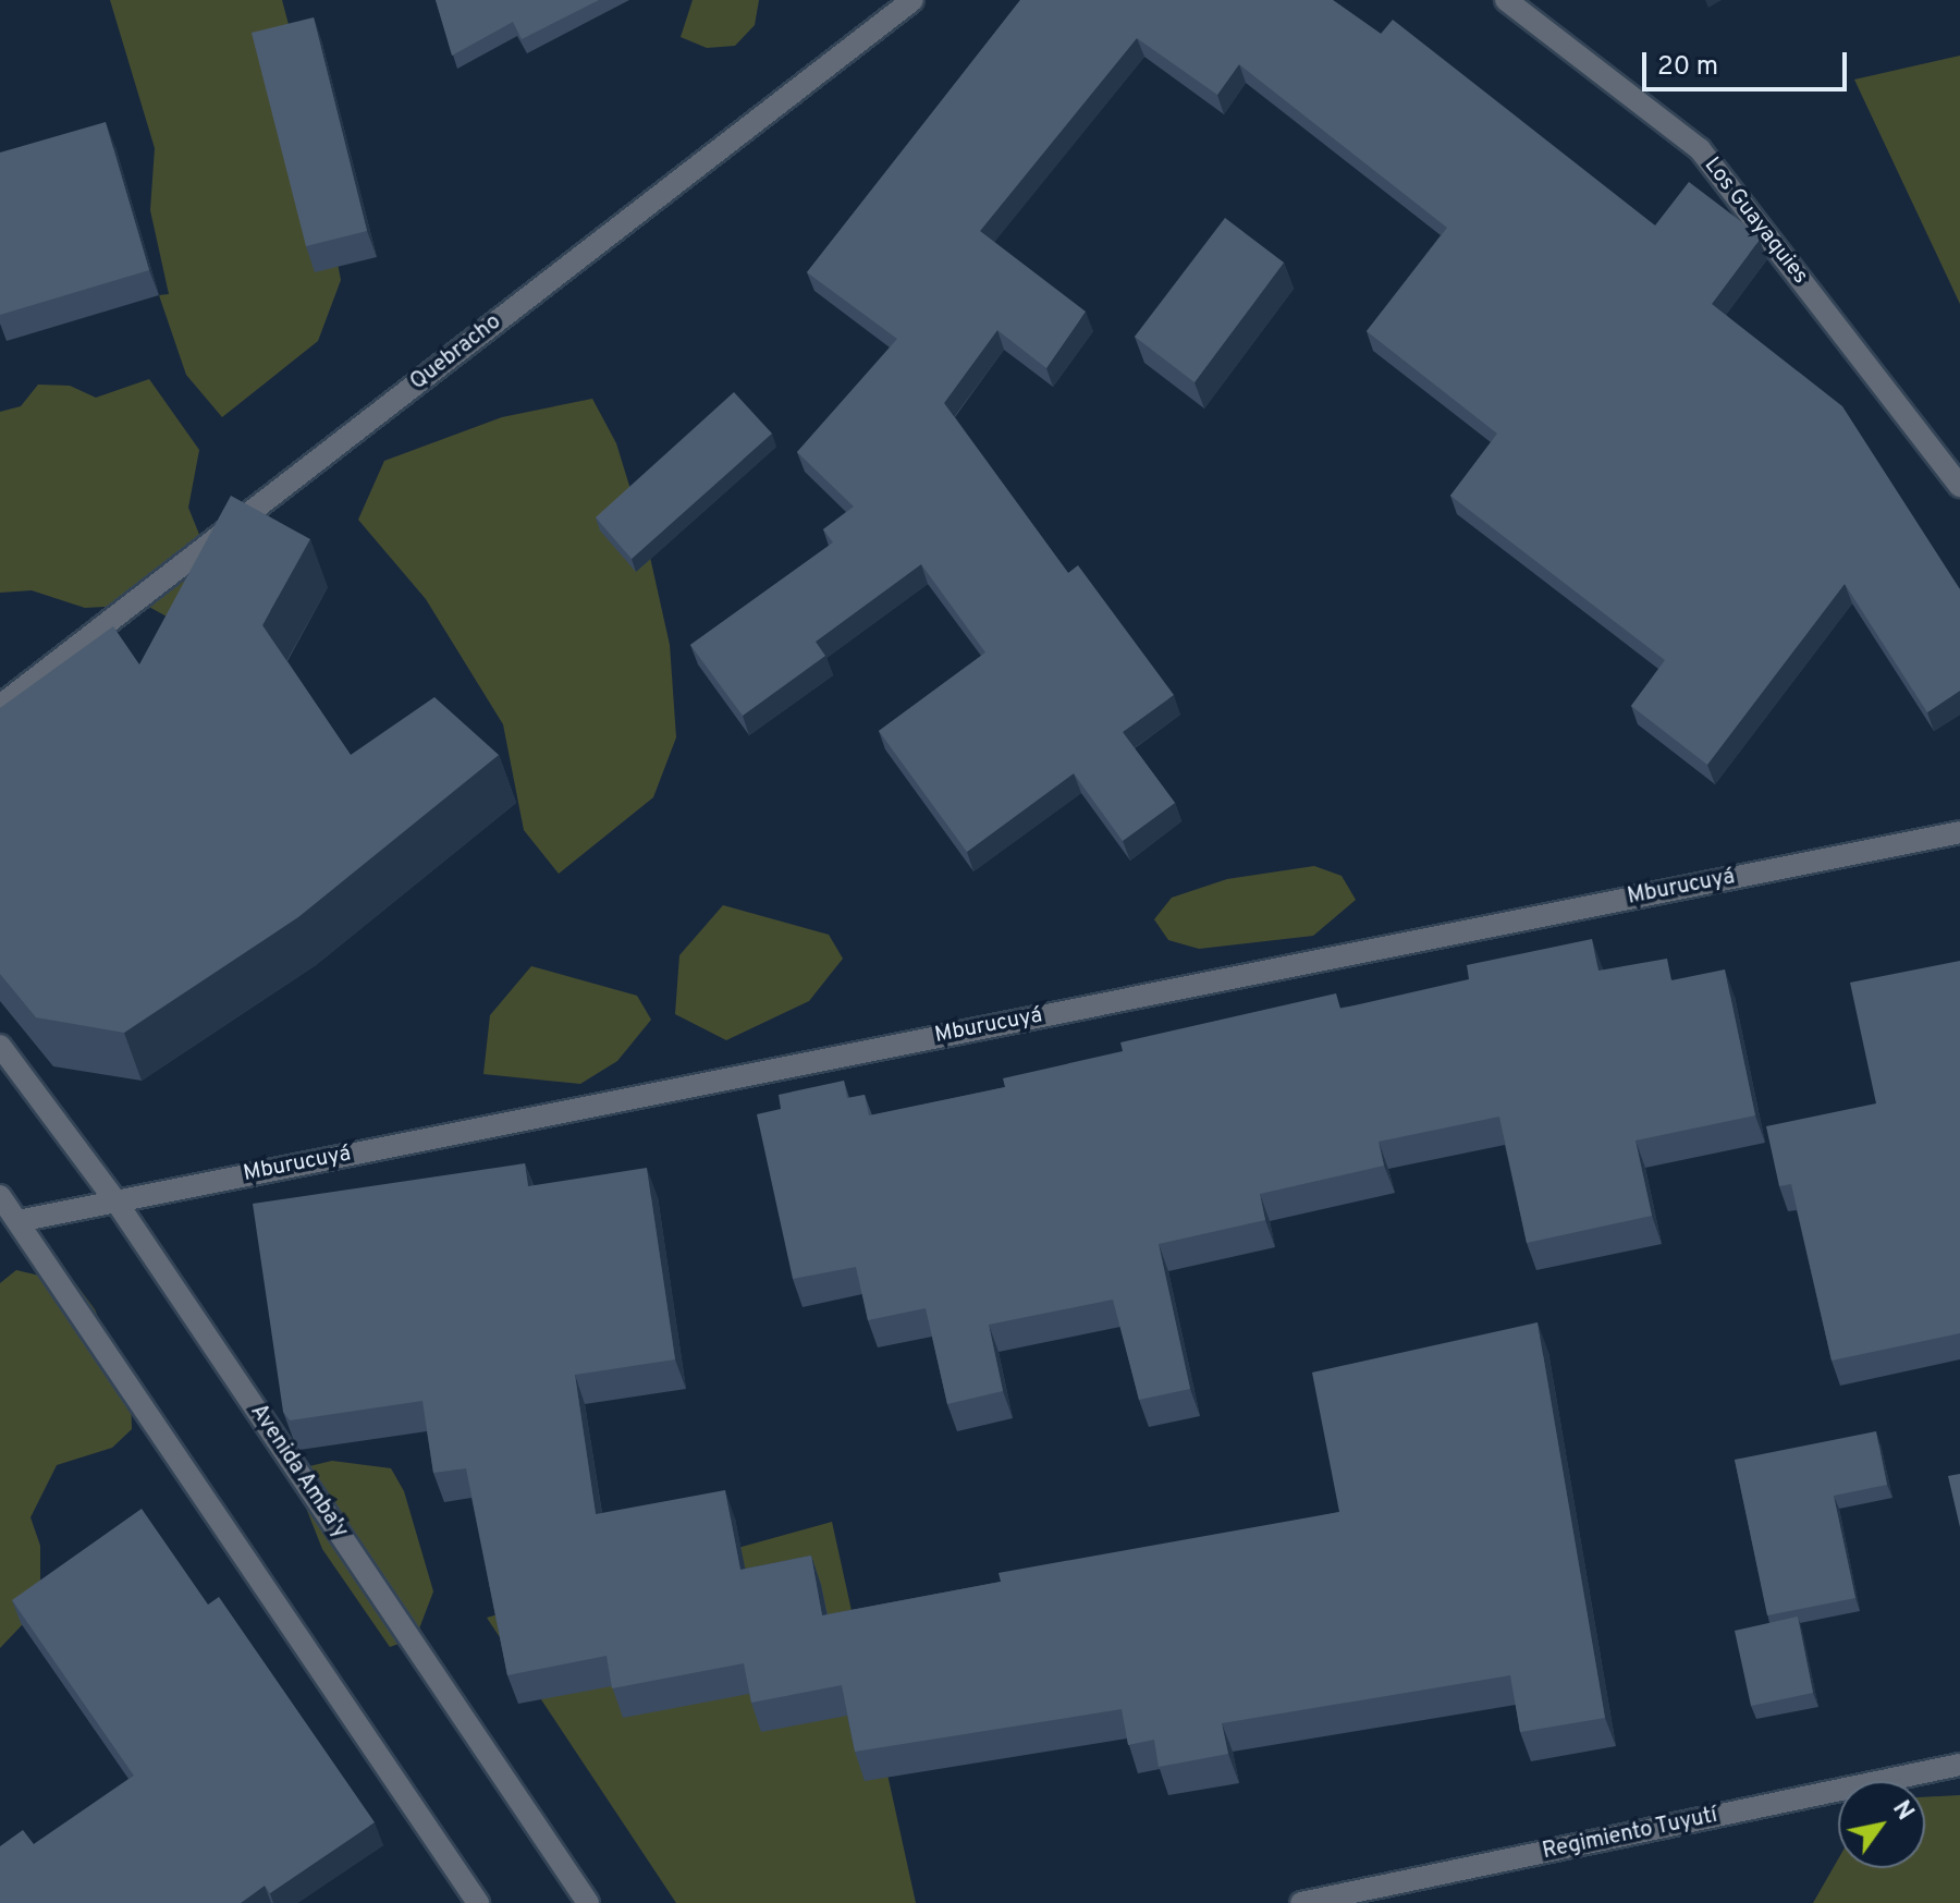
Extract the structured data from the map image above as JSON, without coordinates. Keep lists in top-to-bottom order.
{
  "streets": {
    "street": [
      "Los Guayaquies",
      "Quebracho",
      "Mburucuyá",
      "Avenida Amba'y",
      "Regimiento Tuyutí"
    ]
  },
  "crossings": [
    ["Mburucuyá", "Avenida Amba'y"]
  ],
  "scale_bar": "20 m",
  "north": "top right"
}
